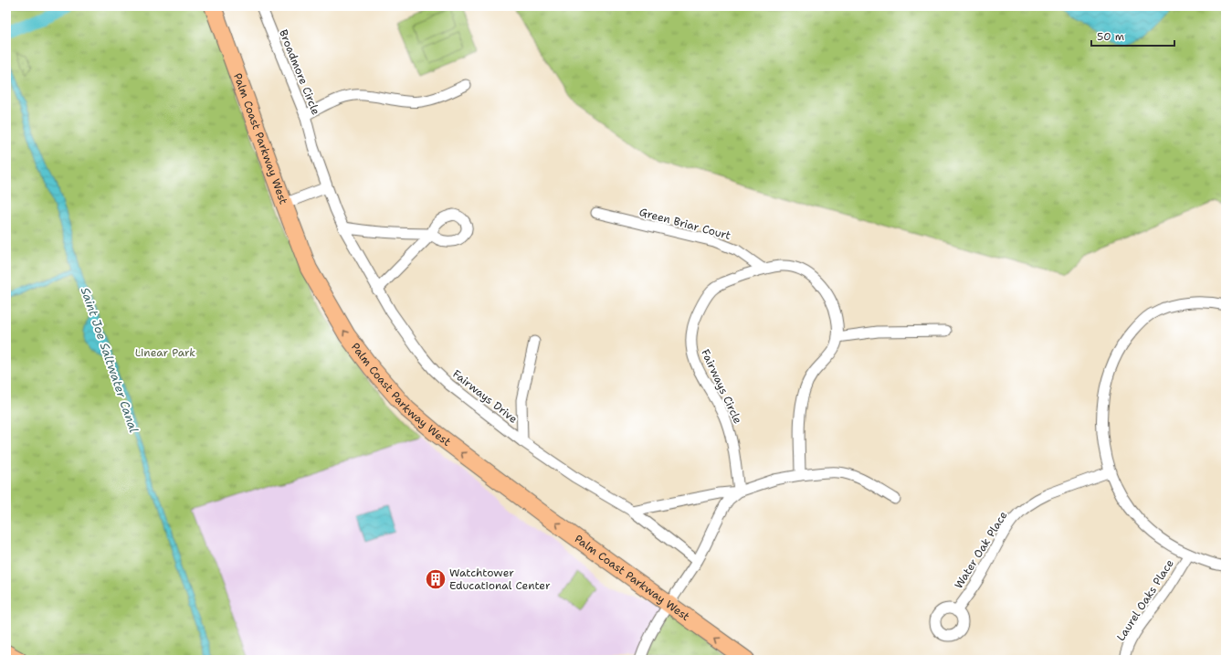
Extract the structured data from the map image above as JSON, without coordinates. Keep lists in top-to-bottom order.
{
  "streets": {
    "main road": ["Palm Coast Parkway West"],
    "street": [
      "Broadmore Circle",
      "Green Briar Court",
      "Fairways Circle",
      "Fairways Drive",
      "Water Oak Place",
      "Laurel Oaks Place"
    ]
  },
  "crossings": [
    ["Broadmore Circle", "Fairways Drive"],
    ["Green Briar Court", "Fairways Circle"]
  ],
  "one_way": ["Palm Coast Parkway West"],
  "water": ["Saint Joe Saltwater Canal"],
  "parks": ["Linear Park"],
  "places": {
    "building": ["Watchtower Educational Center"]
  },
  "scale_bar": "50 m"
}
